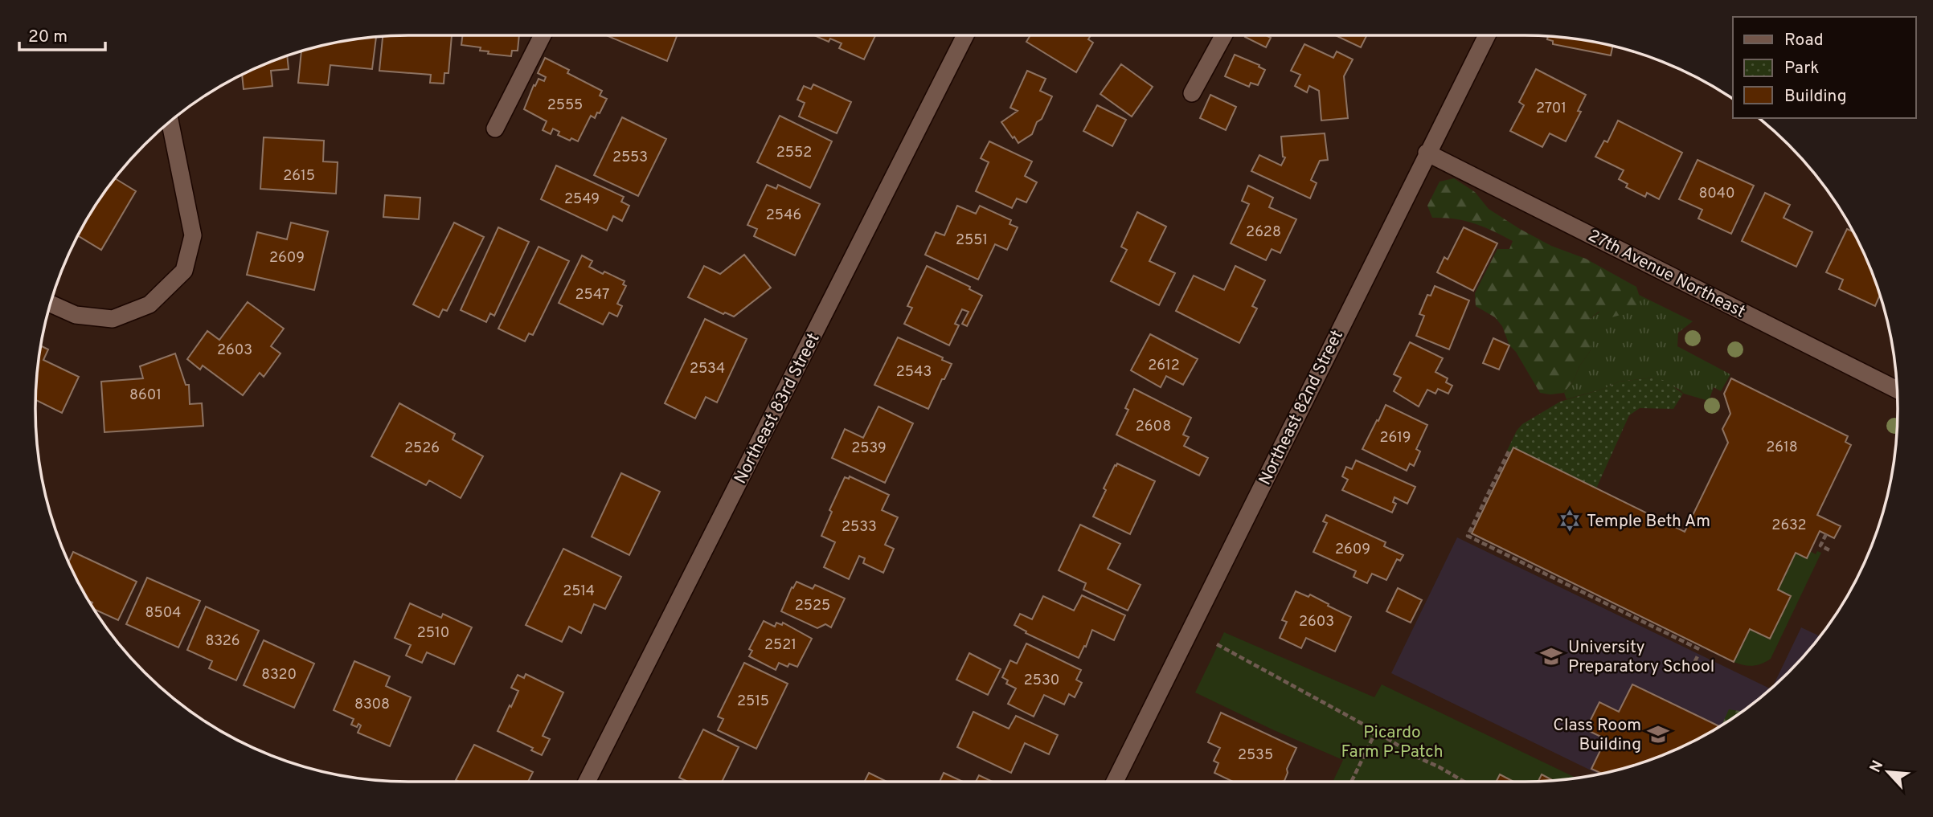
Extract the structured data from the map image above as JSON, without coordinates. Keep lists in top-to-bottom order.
{
  "streets": {
    "street": ["27th Avenue Northeast", "Northeast 82nd Street", "Northeast 83rd Street"]
  },
  "crossings": [
    ["27th Avenue Northeast", "Northeast 82nd Street"]
  ],
  "parks": ["Picardo Farm P-Patch"],
  "places": {
    "synagogue": ["Temple Beth Am"],
    "school or university": ["University Preparatory School", "Class Room Building"]
  },
  "house_numbers": [
    "2555",
    "2701",
    "2552",
    "2553",
    "2615",
    "8040",
    "2549",
    "2546",
    "2628",
    "2551",
    "2609",
    "2547",
    "2603",
    "2612",
    "2534",
    "2543",
    "8601",
    "2608",
    "2619",
    "2618",
    "2526",
    "2539",
    "2632",
    "2533",
    "2609",
    "2514",
    "2525",
    "8504",
    "2603",
    "2510",
    "8326",
    "2521",
    "8320",
    "2530",
    "2515",
    "8308",
    "2535"
  ],
  "legend": ["Road", "Park", "Building"],
  "scale_bar": "20 m",
  "north": "top left"
}
